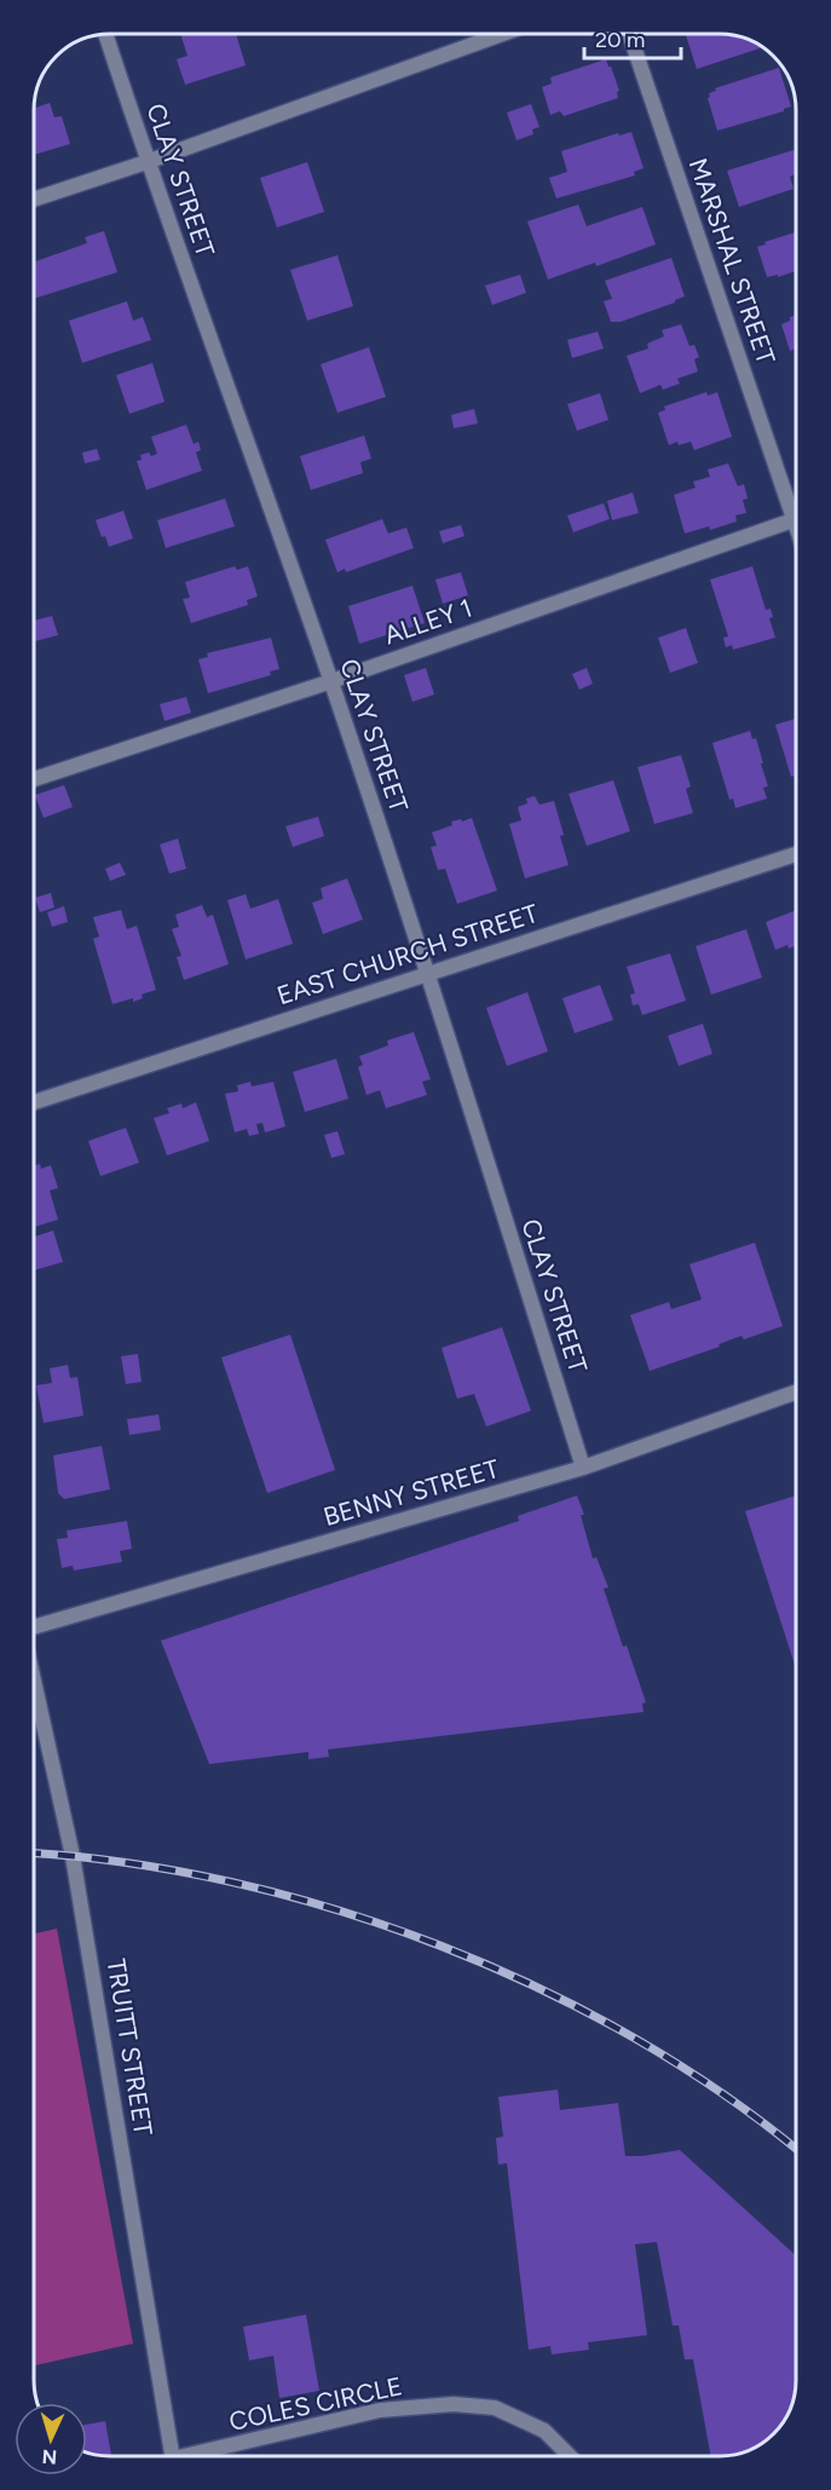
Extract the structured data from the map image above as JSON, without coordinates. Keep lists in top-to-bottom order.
{
  "streets": {
    "street": [
      "CLAY STREET",
      "MARSHAL STREET",
      "ALLEY 1",
      "EAST CHURCH STREET",
      "BENNY STREET",
      "TRUITT STREET",
      "COLES CIRCLE"
    ]
  },
  "crossings": [
    ["CLAY STREET", "ALLEY 1"],
    ["CLAY STREET", "EAST CHURCH STREET"],
    ["CLAY STREET", "BENNY STREET"]
  ],
  "scale_bar": "20 m",
  "north": "bottom"
}
